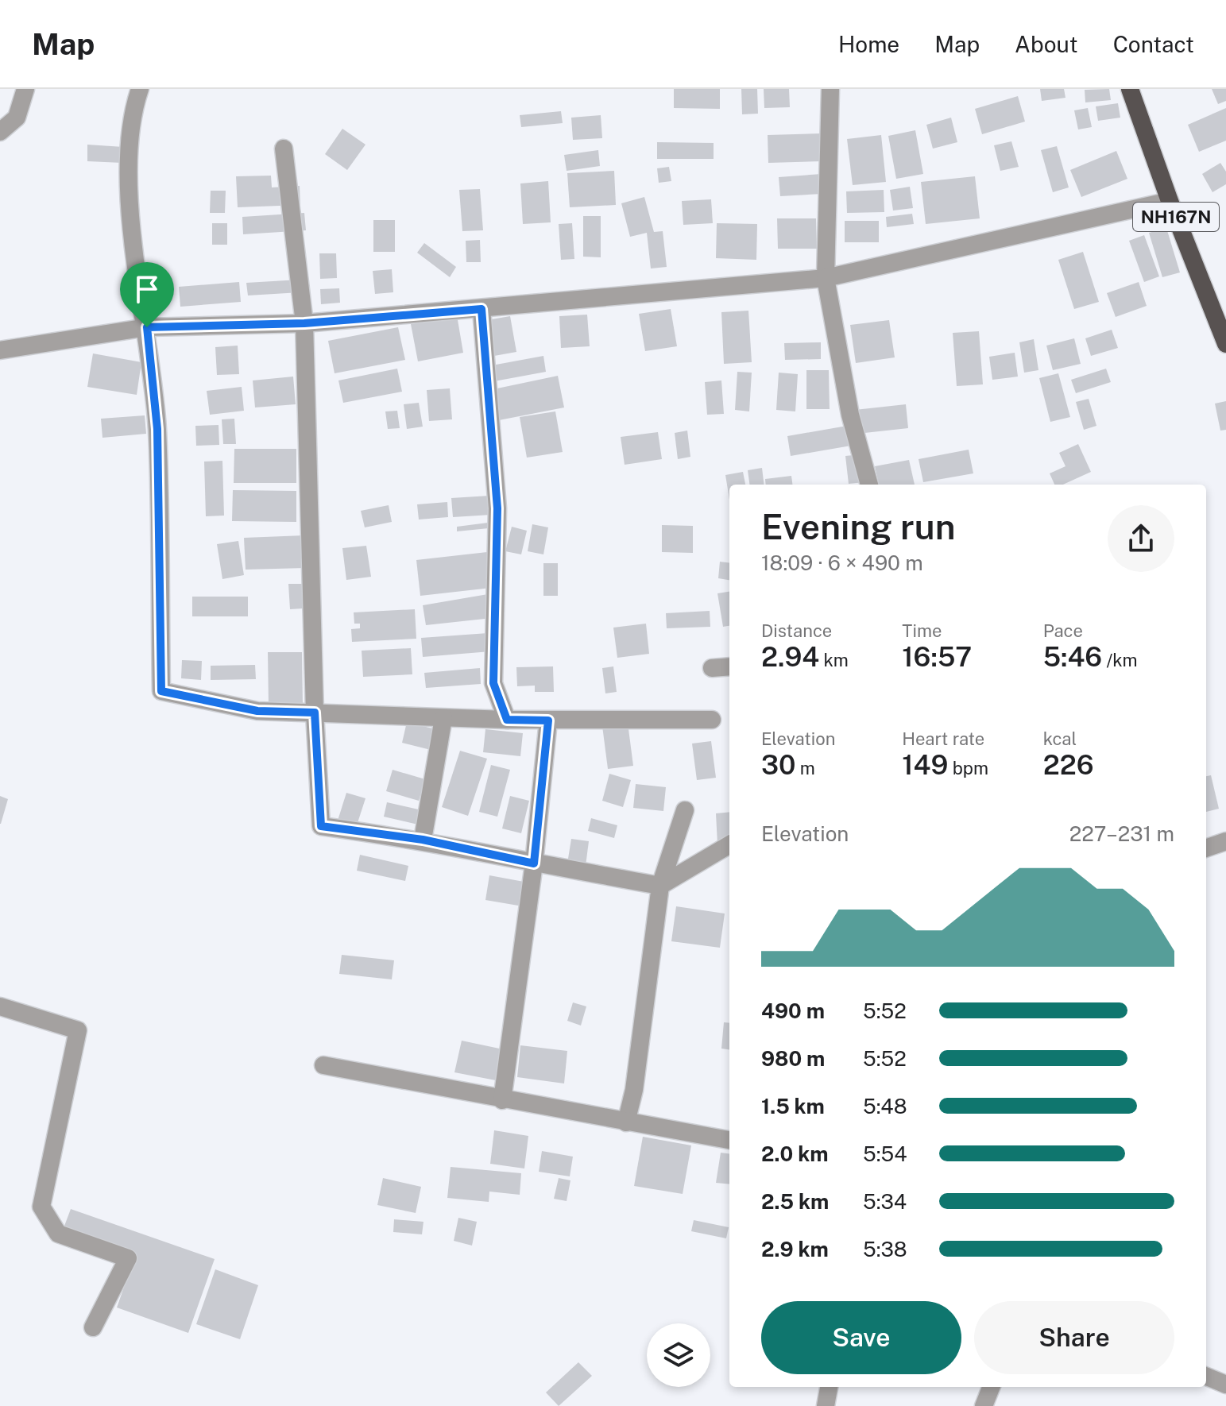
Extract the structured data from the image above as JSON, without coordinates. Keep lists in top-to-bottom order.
{
  "streets": {
    "highway": ["NH167N"]
  },
  "page": {
    "header": "Map",
    "nav": [
      "Home",
      "Map",
      "About",
      "Contact"
    ],
    "heading": ["Evening run", "18:09 · 6 × 490 m"],
    "stats": [
      ["Distance", "2.94 km"],
      ["Time", "16:57"],
      ["Pace", "5:46 /km"],
      ["Elevation", "30 m"],
      ["Heart rate", "149 bpm"],
      ["kcal", "226"]
    ],
    "chart": ["Elevation", "227–231 m"],
    "list": [
      {
        "name": "490 m",
        "note": "5:52"
      },
      {
        "name": "980 m",
        "note": "5:52"
      },
      {
        "name": "1.5 km",
        "note": "5:48"
      },
      {
        "name": "2.0 km",
        "note": "5:54"
      },
      {
        "name": "2.5 km",
        "note": "5:34"
      },
      {
        "name": "2.9 km",
        "note": "5:38"
      }
    ],
    "buttons": ["Save", "Share"]
  }
}
